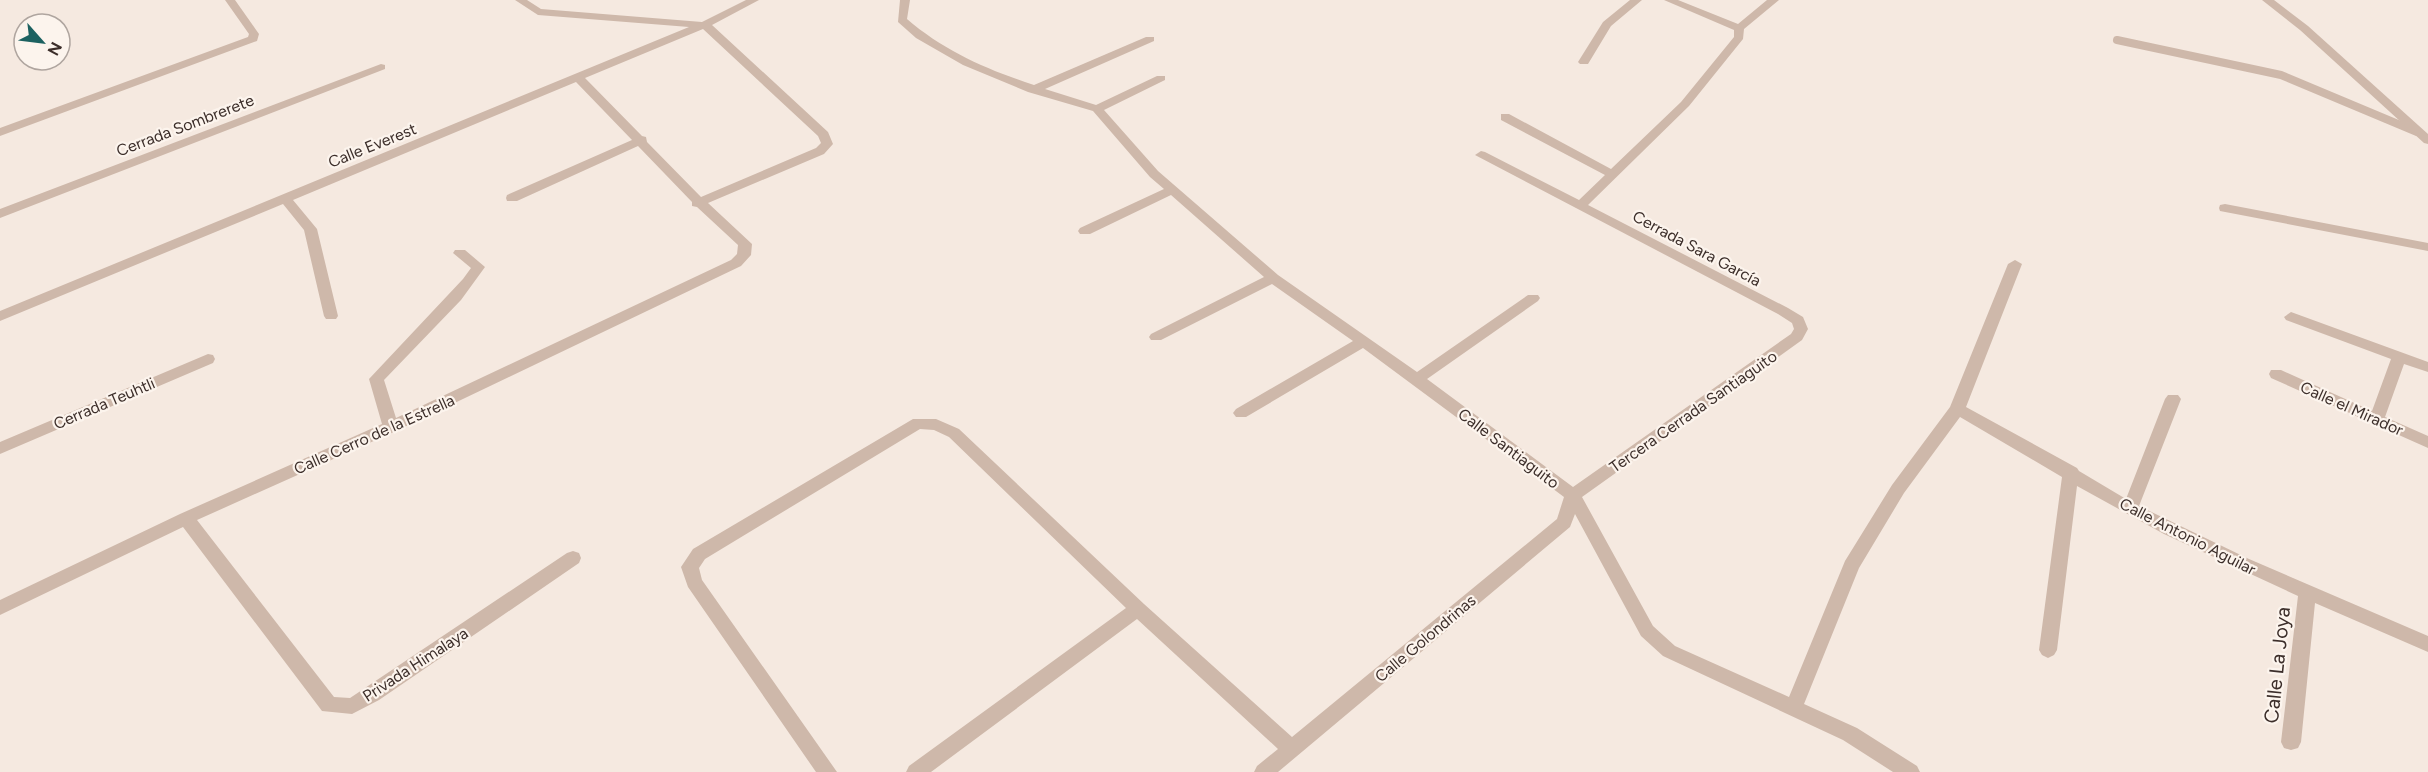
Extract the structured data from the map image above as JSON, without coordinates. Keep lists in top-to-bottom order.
{
  "streets": {
    "street": [
      "Cerrada Sombrerete",
      "Calle Everest",
      "Cerrada Sara García",
      "Cerrada Teuhtli",
      "Calle el Mirador",
      "Tercera Cerrada Santiaguito",
      "Calle Cerro de la Estrella",
      "Calle Santiaguito",
      "Calle Antonio Aguilar",
      "Calle Golondrinas",
      "Privada Himalaya",
      "Calle La Joya"
    ]
  },
  "crossings": [
    ["Cerrada Sara García", "Tercera Cerrada Santiaguito"],
    ["Tercera Cerrada Santiaguito", "Calle Santiaguito"],
    ["Tercera Cerrada Santiaguito", "Calle Golondrinas"],
    ["Calle Cerro de la Estrella", "Privada Himalaya"],
    ["Calle Santiaguito", "Calle Golondrinas"],
    ["Calle Antonio Aguilar", "Calle La Joya"]
  ],
  "north": "bottom right"
}
